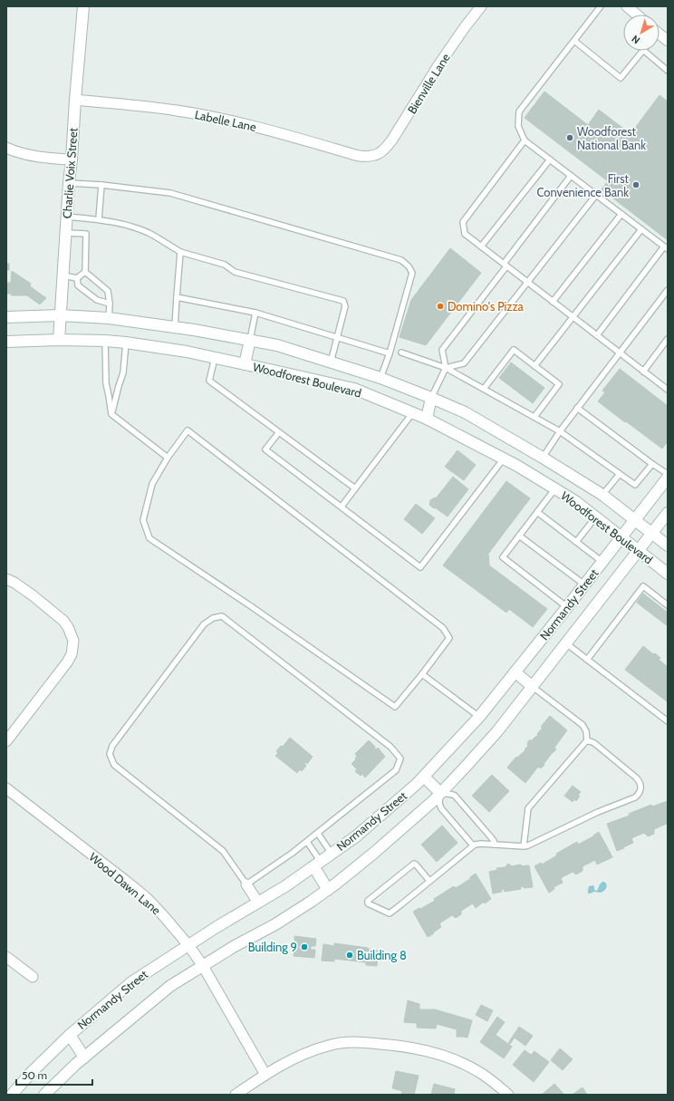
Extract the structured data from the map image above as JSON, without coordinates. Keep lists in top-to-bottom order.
{
  "streets": {
    "main road": ["Charlie Voix Street", "Woodforest Boulevard", "Normandy Street"],
    "street": ["Bienville Lane", "Labelle Lane", "Wood Dawn Lane"]
  },
  "crossings": [
    ["Bienville Lane", "Labelle Lane"],
    ["Labelle Lane", "Charlie Voix Street"],
    ["Charlie Voix Street", "Woodforest Boulevard"],
    ["Woodforest Boulevard", "Normandy Street"],
    ["Normandy Street", "Wood Dawn Lane"]
  ],
  "places": [
    "Woodforest National Bank",
    "First Convenience Bank",
    "Domino's Pizza",
    "Building 9",
    "Building 8"
  ],
  "scale_bar": "50 m",
  "north": "bottom left"
}
